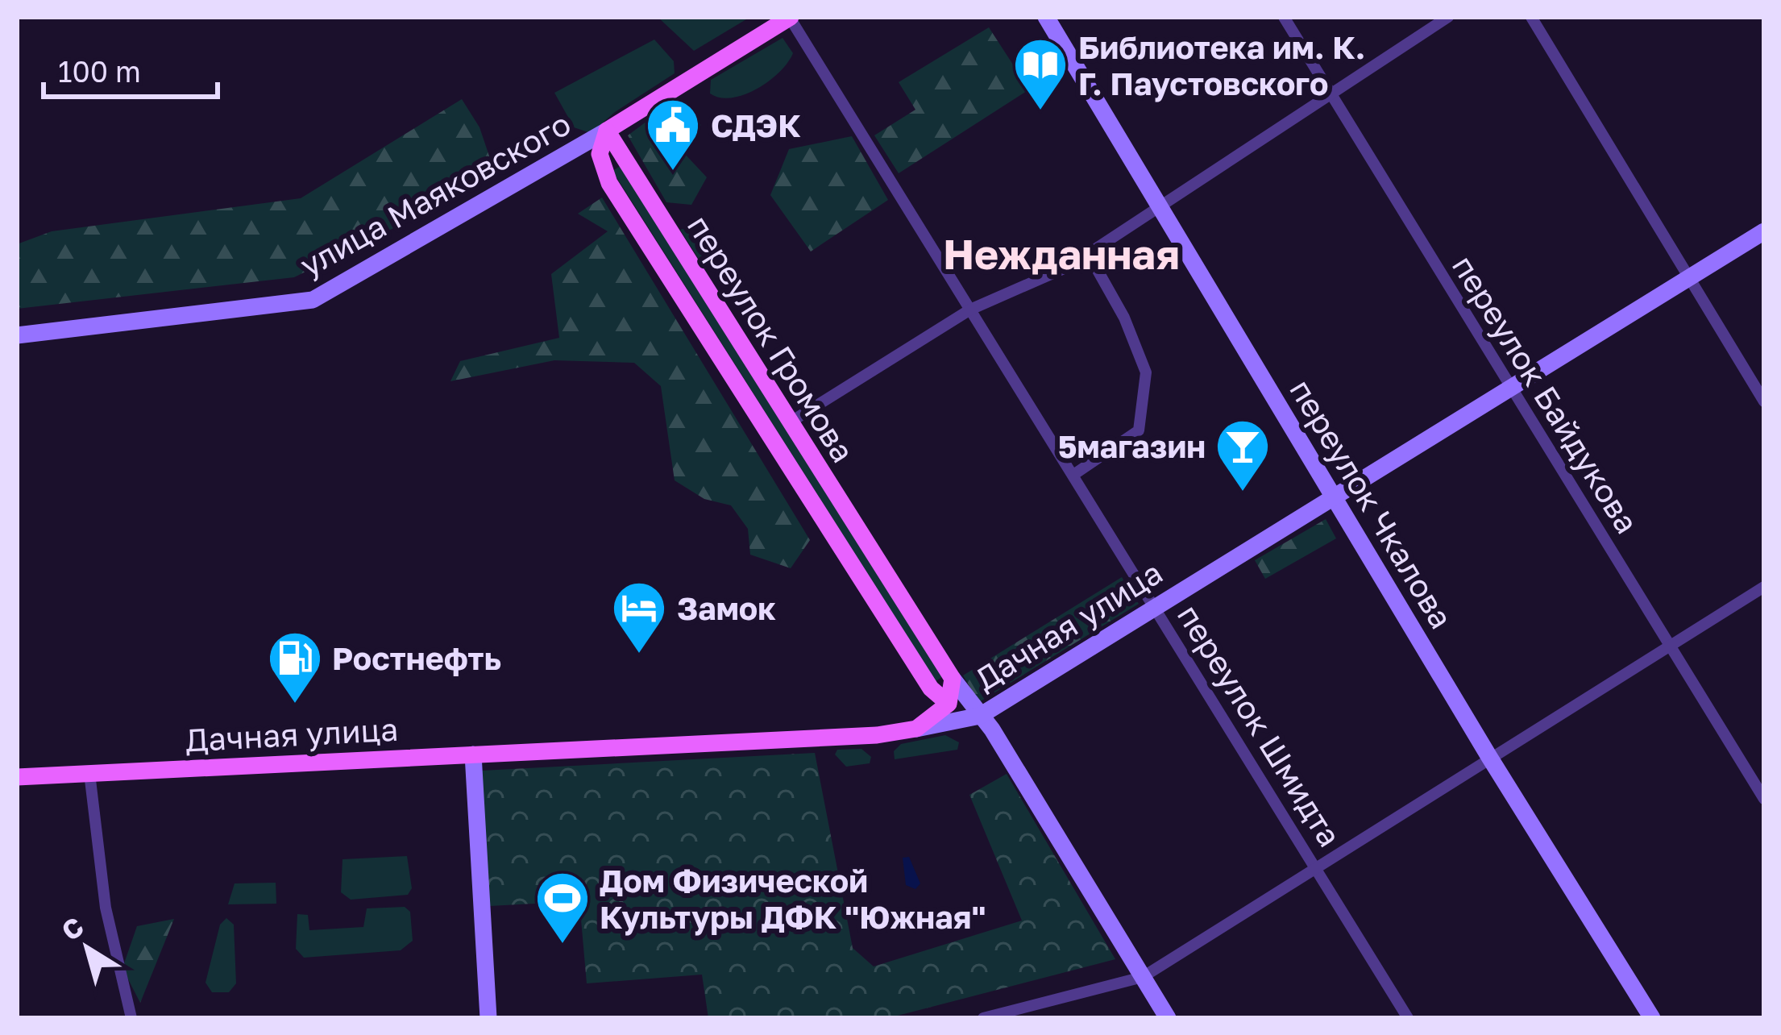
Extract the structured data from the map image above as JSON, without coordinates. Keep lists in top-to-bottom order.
{
  "streets": {
    "main road": ["улица Маяковского", "переулок Громова", "Дачная улица"],
    "street": ["переулок Байдукова", "переулок Чкалова", "переулок Шмидта"]
  },
  "crossings": [
    ["улица Маяковского", "переулок Громова"],
    ["улица Маяковского", "переулок Шмидта"],
    ["переулок Громова", "Дачная улица"],
    ["переулок Байдукова", "Дачная улица"],
    ["переулок Чкалова", "Дачная улица"],
    ["Дачная улица", "переулок Шмидта"]
  ],
  "districts": ["Нежданная"],
  "places": {
    "library": ["Библиотека им. К. Г. Паустовского"],
    "public building": ["СДЭК"],
    "bar": ["5магазин"],
    "hotel": ["Замок"],
    "fuel station": ["Ростнефть"],
    "sports": ["Дом Физической Культуры ДФК \"Южная\""]
  },
  "scale_bar": "100 m",
  "north": "top left"
}
